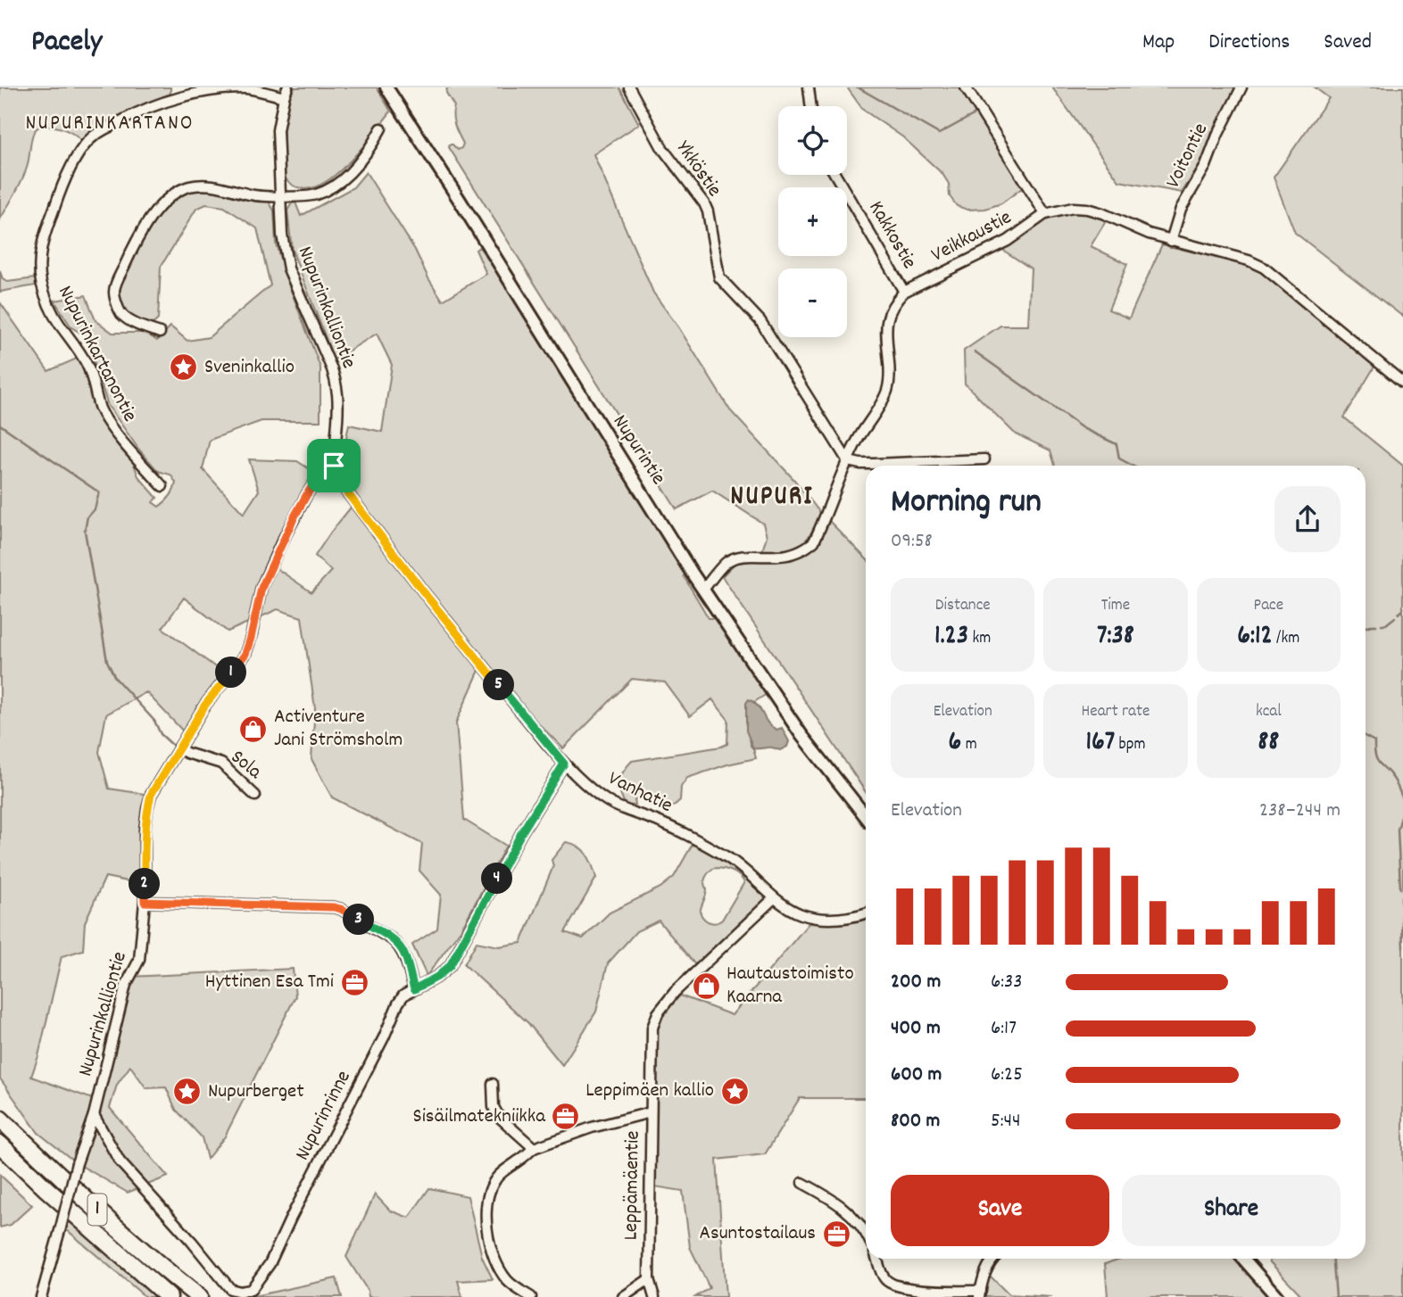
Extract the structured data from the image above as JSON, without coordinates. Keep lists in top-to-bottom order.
{
  "streets": {
    "highway": ["1"],
    "main road": ["Nupurintie"],
    "street": [
      "Voitontie",
      "Ykköstie",
      "Kakkostie",
      "Veikkaustie",
      "Nupurinkalliontie",
      "Nupurinkartanontie",
      "Sola",
      "Vanhatie",
      "Nupurinrinne",
      "Leppämäentie"
    ]
  },
  "crossings": [
    ["Voitontie", "Veikkaustie"],
    ["Kakkostie", "Veikkaustie"],
    ["Nupurinkalliontie", "Nupurinkartanontie"],
    ["Nupurinkalliontie", "Sola"],
    ["Nupurinkalliontie", "Vanhatie"],
    ["Nupurinkalliontie", "Nupurinrinne"],
    ["Vanhatie", "Nupurinrinne"],
    ["Vanhatie", "Leppämäentie"]
  ],
  "districts": ["NUPURINKARTANO", "NUPURI"],
  "places": {
    "place": ["Sveninkallio", "Leppimäen kallio", "Nupurberget"],
    "shop": ["Activenture Jani Strömsholm", "Hautaustoimisto Kaarna"],
    "office": ["Hyttinen Esa Tmi", "Sisäilmatekniikka", "Asuntostailaus"]
  },
  "page": {
    "header": "Pacely",
    "nav": ["Map", "Directions", "Saved"],
    "map_buttons": ["+", "−"],
    "heading": ["Morning run", "09:58"],
    "stats": [
      ["Distance", "1.23 km"],
      ["Time", "7:38"],
      ["Pace", "6:12 /km"],
      ["Elevation", "6 m"],
      ["Heart rate", "167 bpm"],
      ["kcal", "88"]
    ],
    "pins": [
      "1",
      "5",
      "4",
      "2",
      "3"
    ],
    "chart": ["Elevation", "238–244 m"],
    "list": [
      {
        "name": "200 m",
        "note": "6:33"
      },
      {
        "name": "400 m",
        "note": "6:17"
      },
      {
        "name": "600 m",
        "note": "6:25"
      },
      {
        "name": "800 m",
        "note": "5:44"
      }
    ],
    "buttons": ["Save", "Share"]
  }
}
